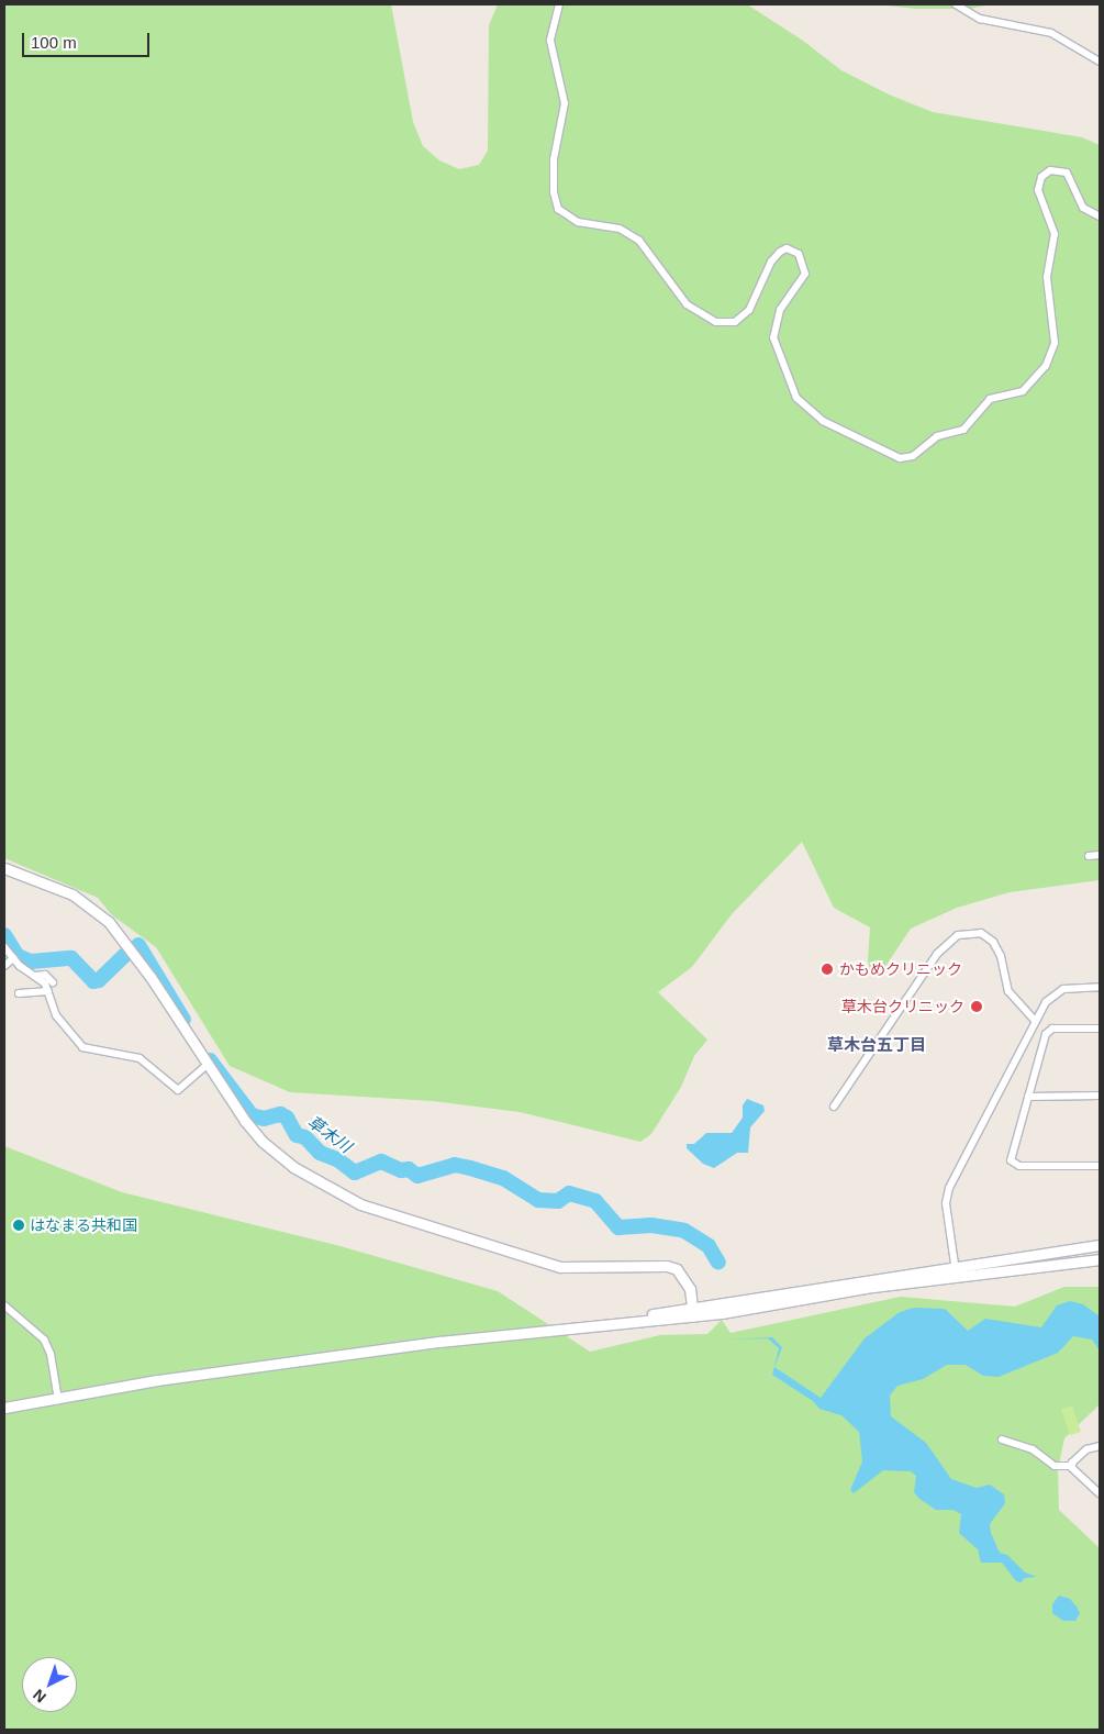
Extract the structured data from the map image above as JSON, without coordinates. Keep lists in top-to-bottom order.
{
  "districts": ["草木台五丁目"],
  "water": ["草木川"],
  "places": ["かもめクリニック", "草木台クリニック", "はなまる共和国"],
  "scale_bar": "100 m",
  "north": "bottom left"
}
